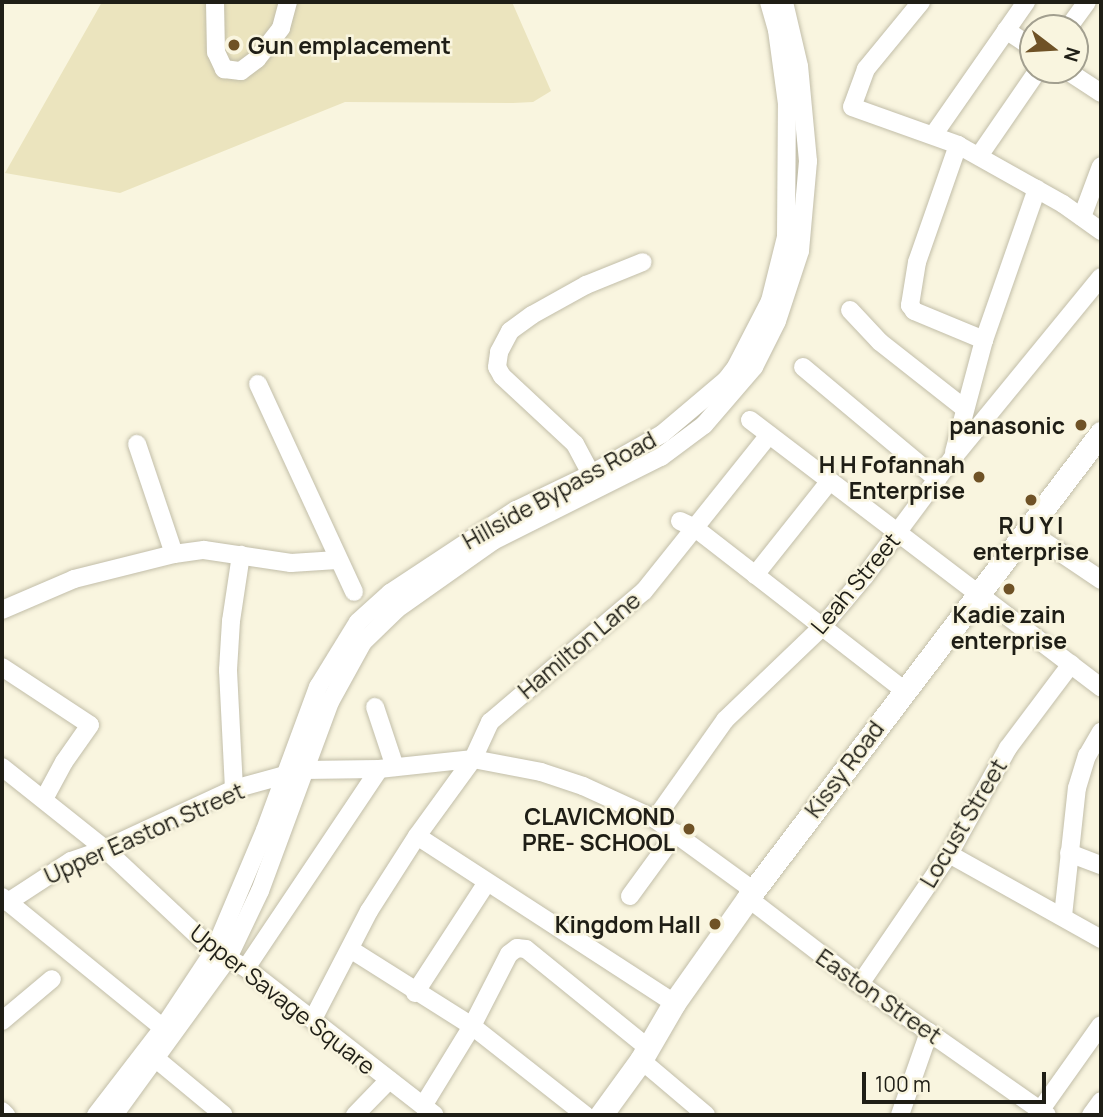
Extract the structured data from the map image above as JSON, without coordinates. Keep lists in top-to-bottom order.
{
  "streets": {
    "main road": ["Kissy Road"],
    "street": [
      "Hillside Bypass Road",
      "Leah Street",
      "Hamilton Lane",
      "Locust Street",
      "Upper Easton Street",
      "Easton Street",
      "Upper Savage Square"
    ]
  },
  "crossings": [
    ["Hillside Bypass Road", "Upper Easton Street"],
    ["Hillside Bypass Road", "Upper Savage Square"],
    ["Leah Street", "Upper Easton Street"],
    ["Hamilton Lane", "Upper Easton Street"],
    ["Hamilton Lane", "Upper Savage Square"],
    ["Kissy Road", "Upper Easton Street"],
    ["Kissy Road", "Easton Street"],
    ["Locust Street", "Easton Street"],
    ["Upper Easton Street", "Easton Street"],
    ["Upper Easton Street", "Upper Savage Square"]
  ],
  "places": [
    "Gun emplacement",
    "panasonic",
    "H H Fofannah Enterprise",
    "R U Y I enterprise",
    "Kadie zain enterprise",
    "CLAVICMOND PRE- SCHOOL",
    "Kingdom Hall"
  ],
  "scale_bar": "100 m",
  "north": "right"
}
